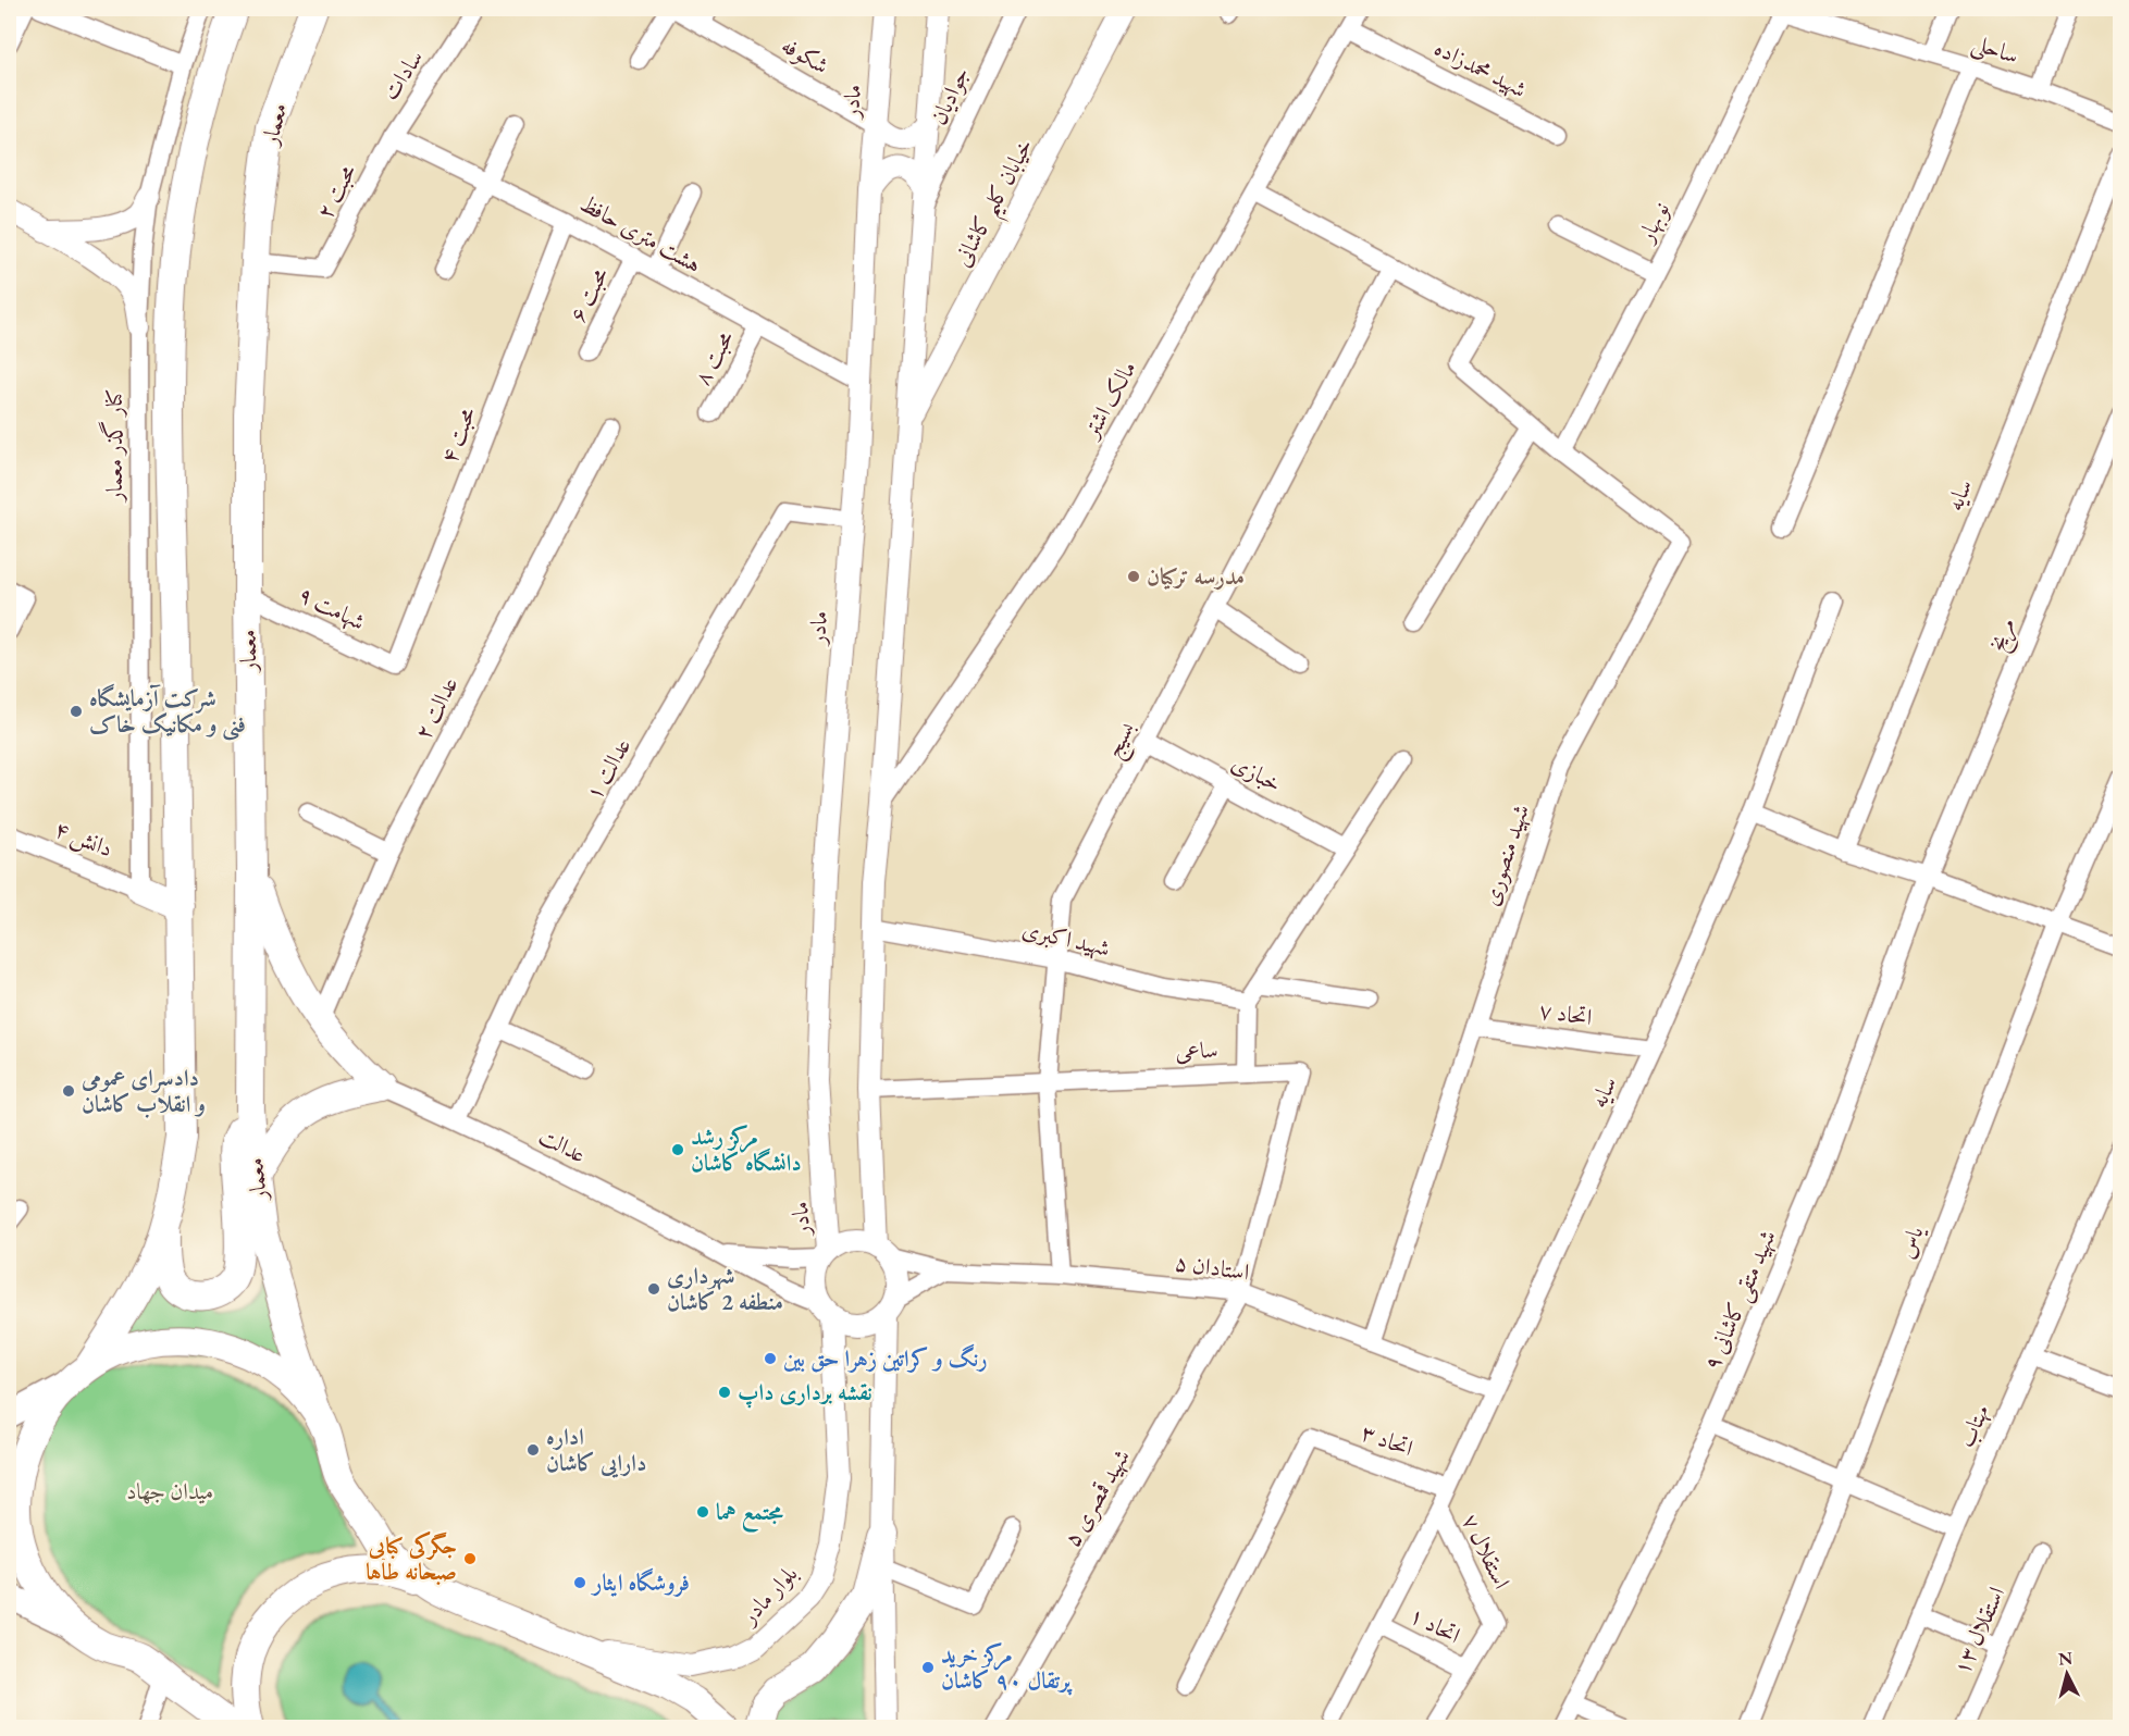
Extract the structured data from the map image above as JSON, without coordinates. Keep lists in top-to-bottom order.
{
  "streets": {
    "main road": ["معمار"],
    "street": [
      "ساحلی",
      "شکوفه",
      "شهید محمدزاده",
      "سادات",
      "جوادیان",
      "مادر",
      "محبت ۲",
      "خیابان کلیم کاشانی",
      "نوبهار",
      "هشت متری حافظ",
      "محبت ۶",
      "محبت ۸",
      "مالک اشتر",
      "محبت ۴",
      "کنار گذر معمار",
      "سایه",
      "شهامت ۹",
      "مریخ",
      "عدالت ۲",
      "بسیج",
      "عدالت ۱",
      "خبازی",
      "دانش ۴",
      "شهید منصوری",
      "شهید اکبری",
      "اتحاد ۷",
      "ساعی",
      "عدالت",
      "یاس",
      "استادان ۵",
      "شهید متقی کاشانی ۹",
      "مهتاب",
      "اتحاد ۳",
      "شهید قمصری ۵",
      "استقلال ۷",
      "بلوار مادر",
      "اتحاد ۱",
      "استقلال ۱۳"
    ]
  },
  "crossings": [
    ["ساحلی", "نوبهار"],
    ["شکوفه", "مادر"],
    ["شهید محمدزاده", "مالک اشتر"],
    ["سادات", "محبت ۲"],
    ["سادات", "هشت متری حافظ"],
    ["مادر", "هشت متری حافظ"],
    ["مادر", "عدالت ۱"],
    ["مادر", "عدالت"],
    ["مادر", "استادان ۵"],
    ["مادر", "بلوار مادر"],
    ["معمار", "محبت ۲"],
    ["معمار", "شهامت ۹"],
    ["محبت ۲", "هشت متری حافظ"],
    ["نوبهار", "شهید منصوری"],
    ["هشت متری حافظ", "محبت ۶"],
    ["هشت متری حافظ", "محبت ۸"],
    ["هشت متری حافظ", "محبت ۴"],
    ["محبت ۴", "شهامت ۹"],
    ["کنار گذر معمار", "دانش ۴"],
    ["سایه", "اتحاد ۷"],
    ["سایه", "استادان ۵"],
    ["سایه", "استقلال ۷"],
    ["مریخ", "شهید متقی کاشانی ۹"],
    ["بسیج", "خبازی"],
    ["بسیج", "شهید اکبری"],
    ["بسیج", "ساعی"],
    ["بسیج", "استادان ۵"],
    ["عدالت ۱", "عدالت"],
    ["شهید منصوری", "اتحاد ۷"],
    ["شهید منصوری", "استادان ۵"],
    ["ساعی", "استادان ۵"],
    ["ساعی", "شهید قمصری ۵"],
    ["عدالت", "استادان ۵"],
    ["عدالت", "بلوار مادر"],
    ["استادان ۵", "شهید قمصری ۵"],
    ["استادان ۵", "استقلال ۷"],
    ["استادان ۵", "بلوار مادر"],
    ["اتحاد ۳", "استقلال ۷"],
    ["استقلال ۷", "اتحاد ۱"]
  ],
  "parks": ["میدان جهاد"],
  "places": [
    "مدرسه ترکیان",
    "شرکت آزمایشگاه فنی و مکانیک خاک",
    "دادسرای عمومی و انقلاب کاشان",
    "مرکز رشد دانشگاه کاشان",
    "شهرداری منطفه 2 کاشان",
    "رنگ و کراتین زهرا حق بین",
    "نقشه برداری داپ",
    "اداره دارایی کاشان",
    "مجتمع هما",
    "جگرکی کبابی صبحانه طاها",
    "فروشگاه ایثار",
    "مرکز خرید پرتقال ۹۰ کاشان"
  ],
  "north": "top"
}
